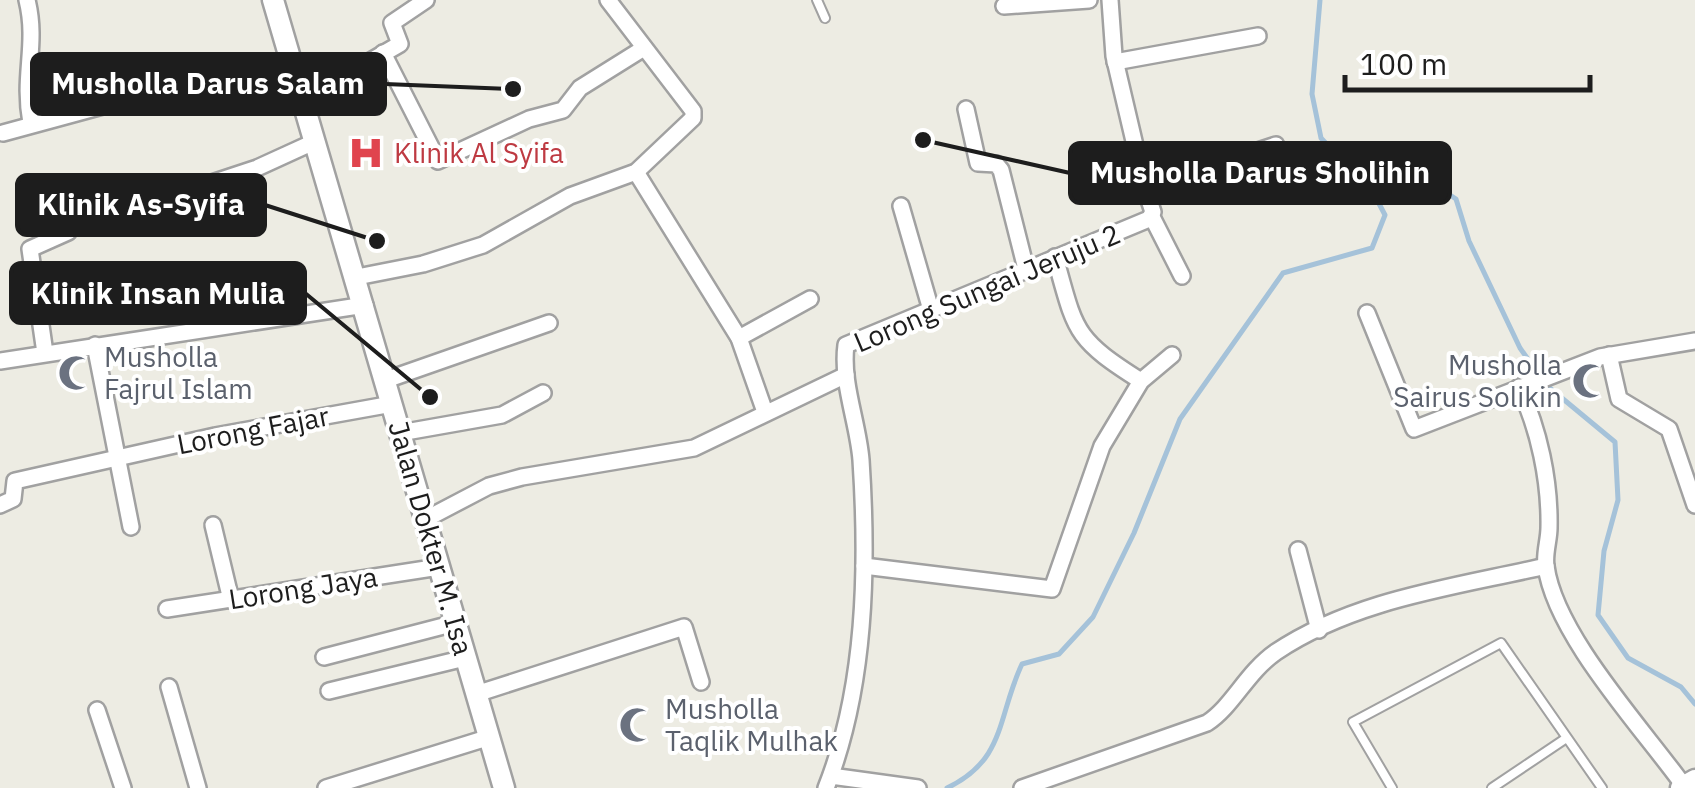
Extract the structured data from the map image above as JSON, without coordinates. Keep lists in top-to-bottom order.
{
  "streets": {
    "street": [
      "Lorong Sungai Jeruju 2",
      "Lorong Fajar",
      "Jalan Dokter M. Isa",
      "Lorong Jaya"
    ]
  },
  "crossings": [
    ["Lorong Sungai Jeruju 2", "Jalan Dokter M. Isa"],
    ["Lorong Fajar", "Jalan Dokter M. Isa"],
    ["Jalan Dokter M. Isa", "Lorong Jaya"]
  ],
  "places": {
    "other": [
      "Musholla Darus Salam",
      "Musholla Darus Sholihin",
      "Klinik As-Syifa",
      "Klinik Insan Mulia"
    ],
    "hospital": ["Klinik Al Syifa"],
    "mosque": ["Musholla Fajrul Islam", "Musholla Sairus Solikin", "Musholla Taqlik Mulhak"]
  },
  "scale_bar": "100 m"
}
